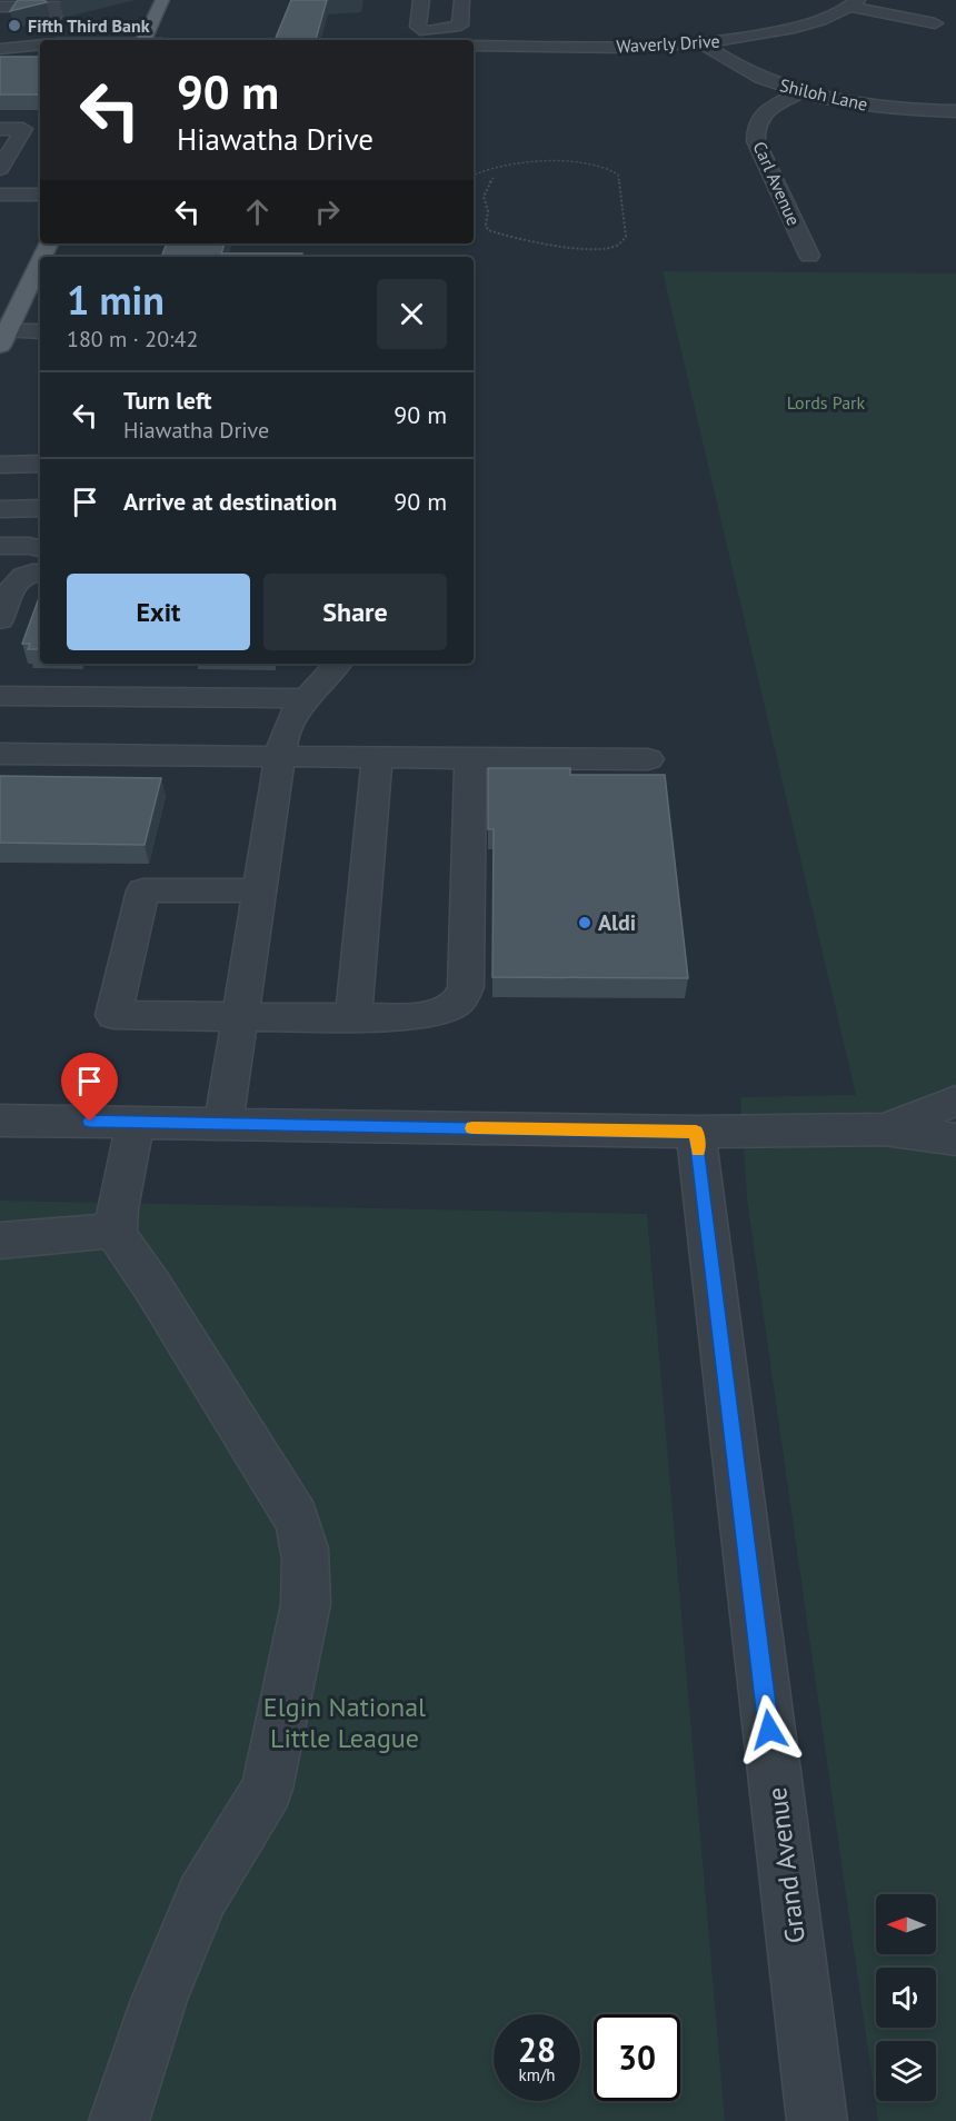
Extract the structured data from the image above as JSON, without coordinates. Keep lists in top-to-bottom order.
{
  "streets": {
    "street": [
      "Waverly Drive",
      "Shiloh Lane",
      "Carl Avenue",
      "Grand Avenue"
    ]
  },
  "crossings": [
    ["Waverly Drive", "Shiloh Lane"],
    ["Shiloh Lane", "Carl Avenue"]
  ],
  "parks": ["Lords Park", "Elgin National Little League"],
  "places": ["Fifth Third Bank", "Aldi"],
  "north": "left",
  "page": {
    "turn": ["90 m", "Hiawatha Drive"],
    "heading": ["1 min", "180 m · 20:42"],
    "list": [
      {
        "name": "Turn left",
        "note": "Hiawatha Drive",
        "value": "90 m"
      },
      {
        "name": "Arrive at destination",
        "value": "90 m"
      }
    ],
    "buttons": ["Exit", "Share"],
    "speed": "28 km/h",
    "limit": "30"
  }
}
